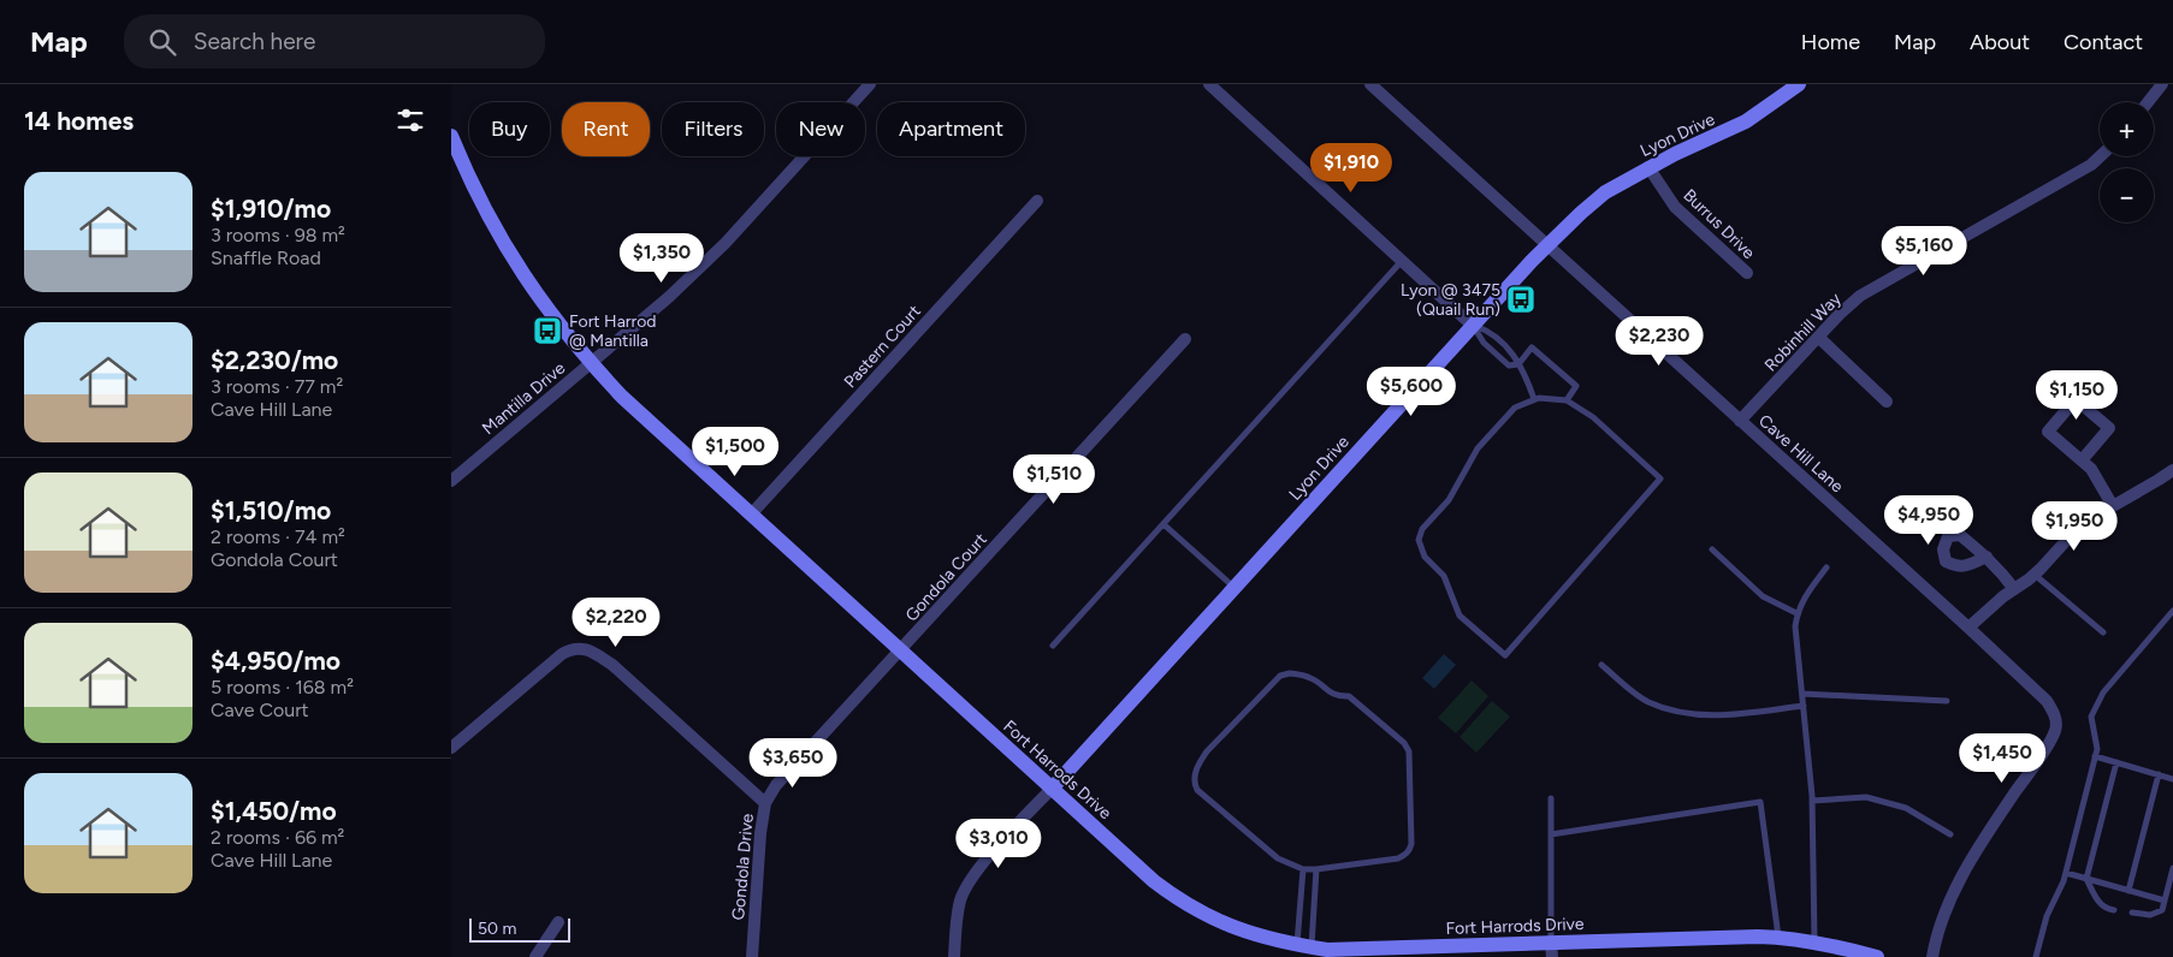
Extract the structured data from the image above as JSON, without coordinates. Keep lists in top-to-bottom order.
{
  "streets": {
    "street": [
      "Lyon Drive",
      "Burrus Drive",
      "Robinhill Way",
      "Pastern Court",
      "Mantilla Drive",
      "Cave Hill Lane",
      "Gondola Court",
      "Fort Harrods Drive",
      "Gondola Drive"
    ]
  },
  "crossings": [
    ["Lyon Drive", "Burrus Drive"],
    ["Lyon Drive", "Cave Hill Lane"],
    ["Lyon Drive", "Fort Harrods Drive"],
    ["Robinhill Way", "Cave Hill Lane"],
    ["Pastern Court", "Fort Harrods Drive"],
    ["Mantilla Drive", "Fort Harrods Drive"],
    ["Gondola Court", "Fort Harrods Drive"],
    ["Gondola Court", "Gondola Drive"],
    ["Fort Harrods Drive", "Gondola Drive"]
  ],
  "places": {
    "bus stop": ["Lyon @ 3475 (Quail Run)", "Fort Harrod @ Mantilla"]
  },
  "scale_bar": "50 m",
  "page": {
    "header": "Map",
    "search": "Search here",
    "nav": [
      "Home",
      "Map",
      "About",
      "Contact"
    ],
    "heading": "14 homes",
    "map_buttons": ["+", "−"],
    "chip": [
      "Buy",
      "Rent",
      "Filters",
      "New",
      "Apartment"
    ],
    "price": [
      "$1,910",
      "$5,160",
      "$1,350",
      "$2,230",
      "$5,600",
      "$1,150",
      "$1,500",
      "$1,510",
      "$4,950",
      "$1,950",
      "$2,220",
      "$1,450",
      "$3,650",
      "$3,010"
    ],
    "list": [
      {
        "name": "$1,910/mo",
        "note": "3 rooms · 98 m² · Snaffle Road"
      },
      {
        "name": "$2,230/mo",
        "note": "3 rooms · 77 m² · Cave Hill Lane"
      },
      {
        "name": "$1,510/mo",
        "note": "2 rooms · 74 m² · Gondola Court"
      },
      {
        "name": "$4,950/mo",
        "note": "5 rooms · 168 m² · Cave Court"
      },
      {
        "name": "$1,450/mo",
        "note": "2 rooms · 66 m² · Cave Hill Lane"
      }
    ],
    "scale": "50 m"
  }
}
